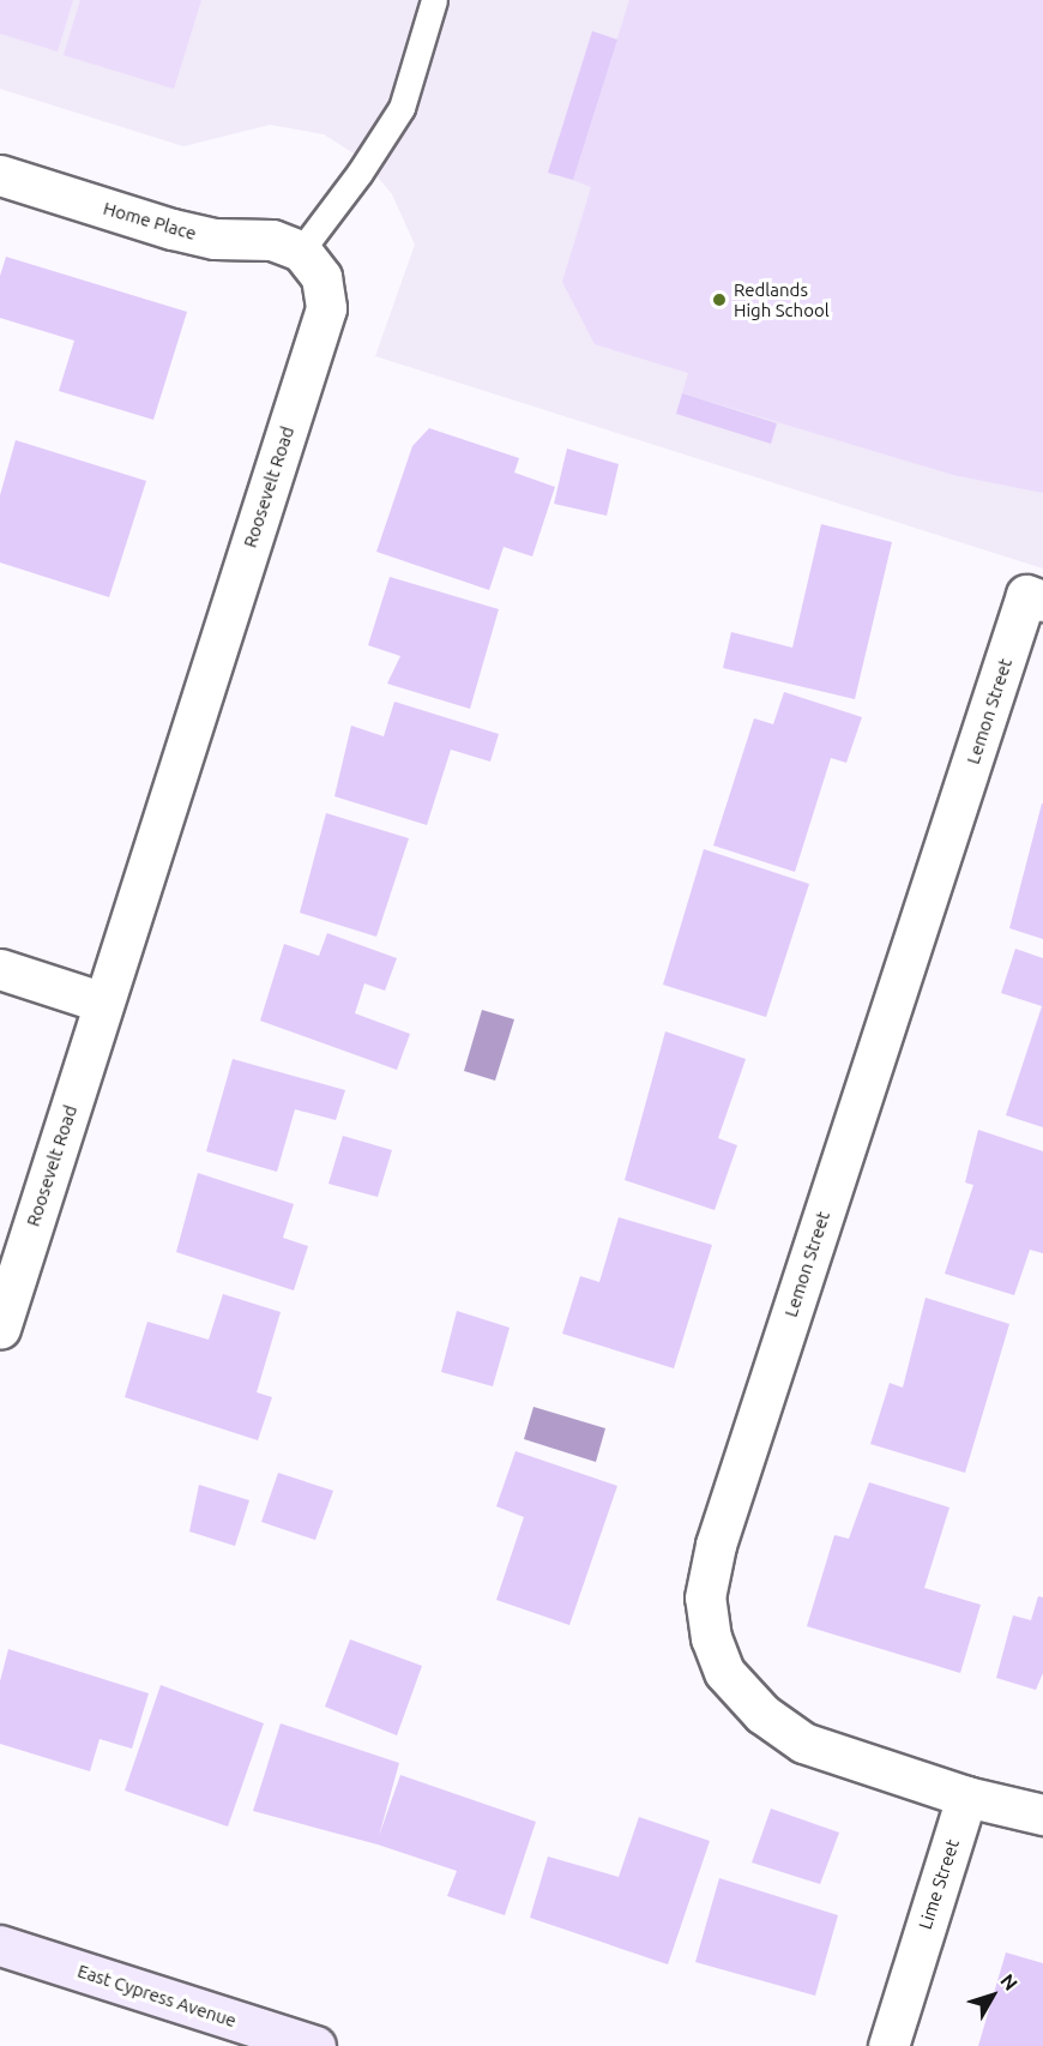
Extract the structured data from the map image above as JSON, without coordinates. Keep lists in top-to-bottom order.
{
  "streets": {
    "main road": ["East Cypress Avenue"],
    "street": [
      "Home Place",
      "Roosevelt Road",
      "Lemon Street",
      "Lime Street"
    ]
  },
  "crossings": [
    ["Home Place", "Roosevelt Road"],
    ["Lemon Street", "Lime Street"]
  ],
  "places": ["Redlands High School"],
  "north": "top right"
}
